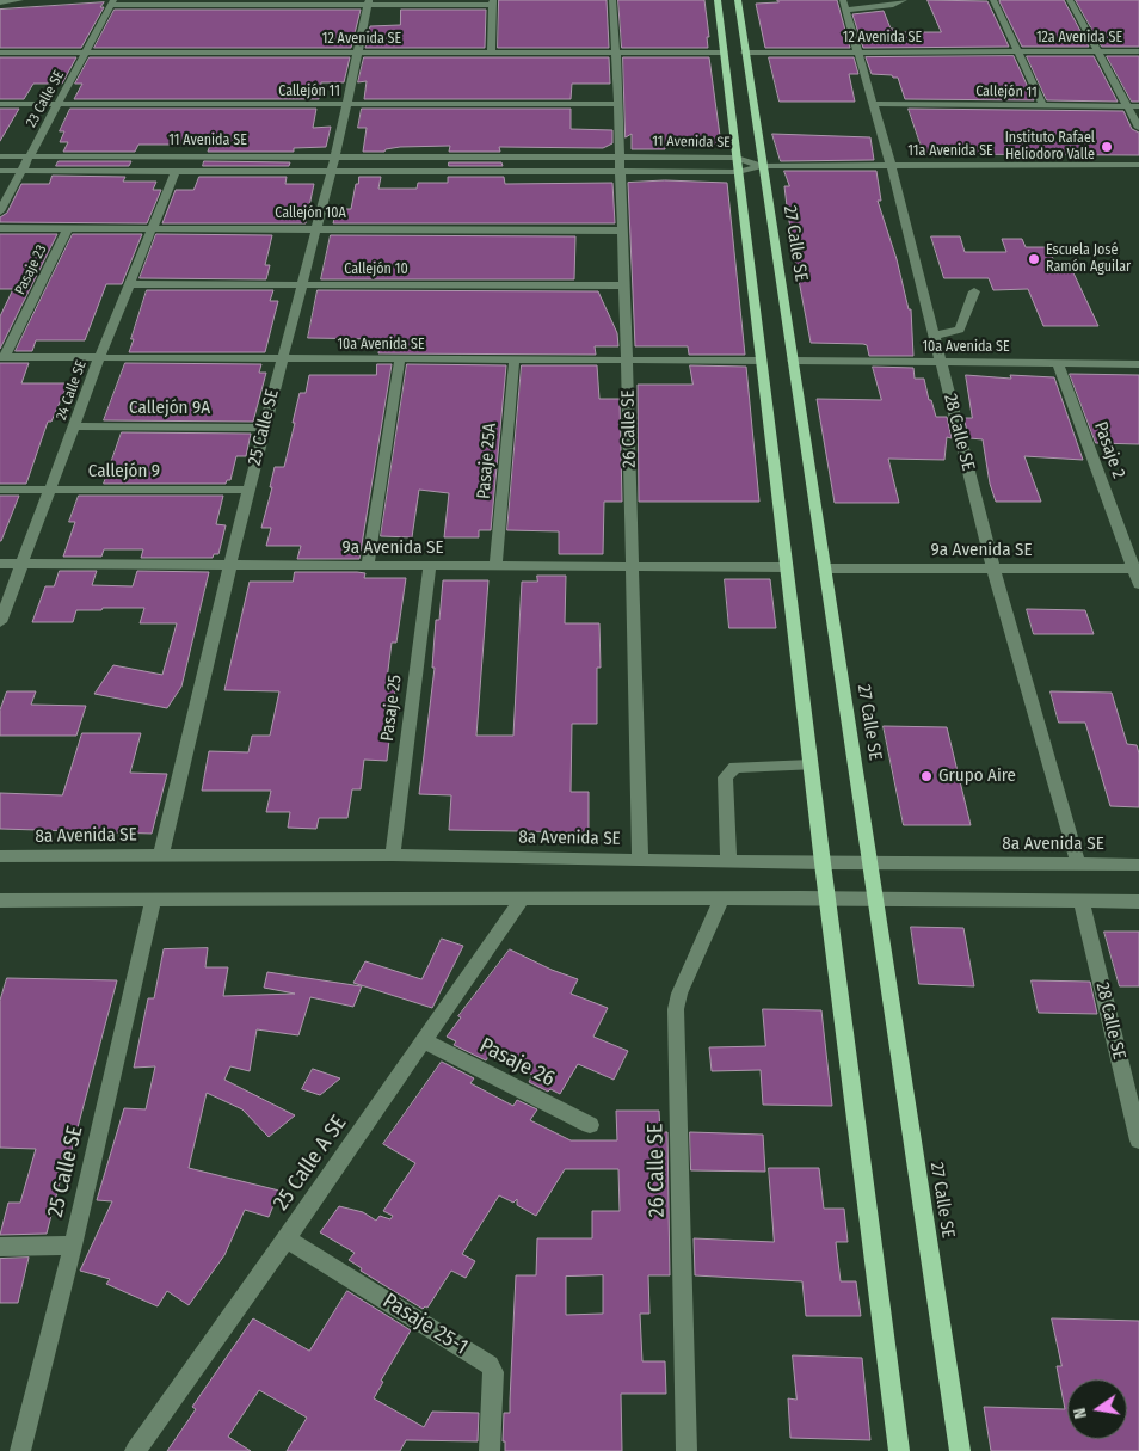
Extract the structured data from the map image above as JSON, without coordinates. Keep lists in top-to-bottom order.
{
  "streets": {
    "main road": ["27 Calle SE"],
    "street": [
      "12 Avenida SE",
      "12a Avenida SE",
      "Callejón 11",
      "23 Calle SE",
      "11 Avenida SE",
      "11a Avenida SE",
      "Callejón 10A",
      "Pasaje 23",
      "Callejón 10",
      "10a Avenida SE",
      "24 Calle SE",
      "Callejón 9A",
      "25 Calle SE",
      "26 Calle SE",
      "28 Calle SE",
      "Pasaje 2",
      "Pasaje 25A",
      "Callejón 9",
      "9a Avenida SE",
      "Pasaje 25",
      "8a Avenida SE",
      "Pasaje 26",
      "25 Calle A SE",
      "Pasaje 25-1"
    ]
  },
  "crossings": [
    ["12 Avenida SE", "12a Avenida SE"],
    ["12 Avenida SE", "23 Calle SE"],
    ["12 Avenida SE", "27 Calle SE"],
    ["12 Avenida SE", "25 Calle SE"],
    ["12 Avenida SE", "26 Calle SE"],
    ["12 Avenida SE", "28 Calle SE"],
    ["Callejón 11", "23 Calle SE"],
    ["Callejón 11", "25 Calle SE"],
    ["Callejón 11", "26 Calle SE"],
    ["Callejón 11", "28 Calle SE"],
    ["23 Calle SE", "11 Avenida SE"],
    ["11 Avenida SE", "11a Avenida SE"],
    ["11 Avenida SE", "27 Calle SE"],
    ["11 Avenida SE", "24 Calle SE"],
    ["11 Avenida SE", "25 Calle SE"],
    ["11 Avenida SE", "26 Calle SE"],
    ["11a Avenida SE", "27 Calle SE"],
    ["11a Avenida SE", "28 Calle SE"],
    ["Callejón 10A", "Pasaje 23"],
    ["Callejón 10A", "24 Calle SE"],
    ["Callejón 10A", "25 Calle SE"],
    ["Callejón 10A", "26 Calle SE"],
    ["27 Calle SE", "10a Avenida SE"],
    ["27 Calle SE", "9a Avenida SE"],
    ["27 Calle SE", "8a Avenida SE"],
    ["Pasaje 23", "10a Avenida SE"],
    ["Callejón 10", "24 Calle SE"],
    ["Callejón 10", "25 Calle SE"],
    ["Callejón 10", "26 Calle SE"],
    ["10a Avenida SE", "24 Calle SE"],
    ["10a Avenida SE", "25 Calle SE"],
    ["10a Avenida SE", "26 Calle SE"],
    ["10a Avenida SE", "28 Calle SE"],
    ["10a Avenida SE", "Pasaje 2"],
    ["10a Avenida SE", "Pasaje 25A"],
    ["24 Calle SE", "Callejón 9A"],
    ["24 Calle SE", "Callejón 9"],
    ["24 Calle SE", "9a Avenida SE"],
    ["Callejón 9A", "25 Calle SE"],
    ["25 Calle SE", "Callejón 9"],
    ["25 Calle SE", "9a Avenida SE"],
    ["25 Calle SE", "8a Avenida SE"],
    ["26 Calle SE", "9a Avenida SE"],
    ["26 Calle SE", "8a Avenida SE"],
    ["28 Calle SE", "9a Avenida SE"],
    ["28 Calle SE", "8a Avenida SE"],
    ["Pasaje 2", "9a Avenida SE"],
    ["Pasaje 25A", "9a Avenida SE"],
    ["9a Avenida SE", "Pasaje 25"],
    ["Pasaje 25", "8a Avenida SE"],
    ["Pasaje 26", "25 Calle A SE"],
    ["25 Calle A SE", "Pasaje 25-1"]
  ],
  "places": ["Instituto Rafael Heliodoro Valle", "Escuela José Ramón Aguilar", "Grupo Aire"],
  "north": "left"
}
